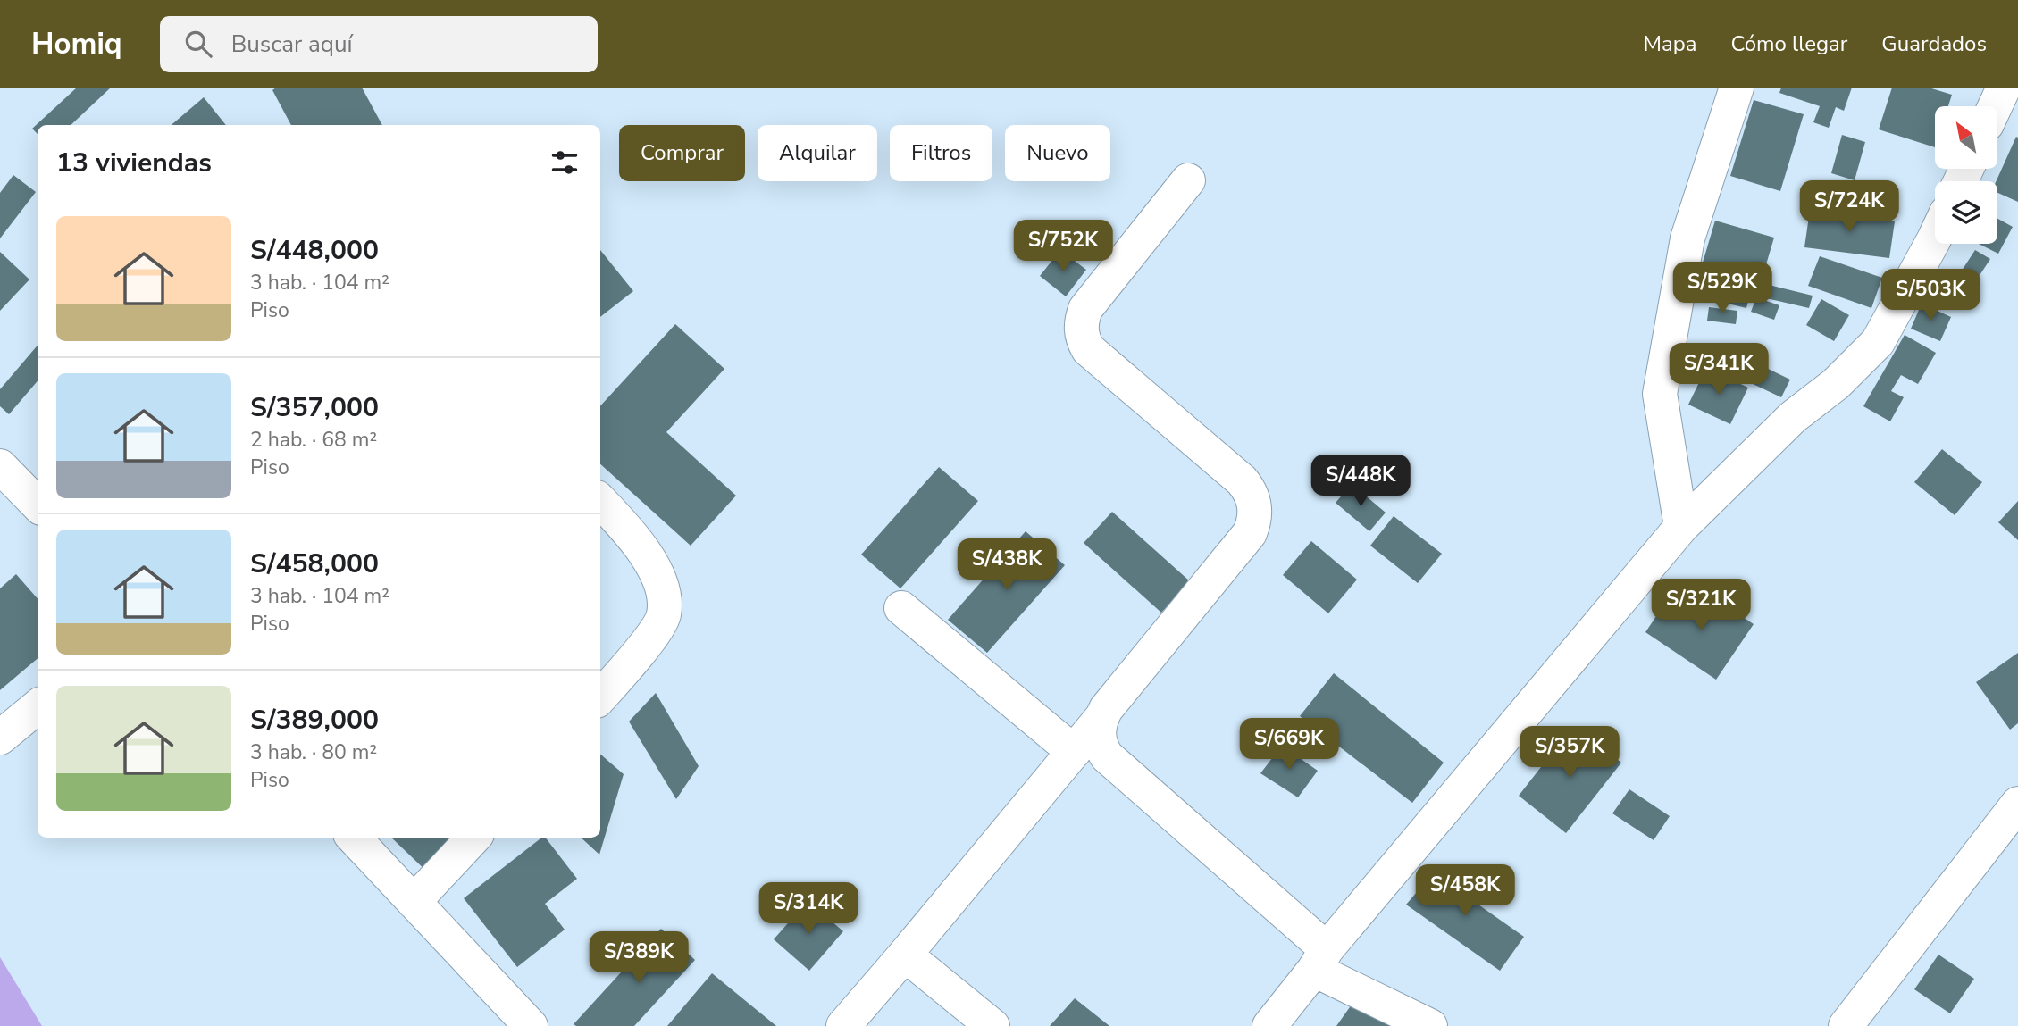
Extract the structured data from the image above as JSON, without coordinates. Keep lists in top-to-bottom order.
{
  "north": "top left",
  "page": {
    "header": "Homiq",
    "search": "Buscar aquí",
    "nav": ["Mapa", "Cómo llegar", "Guardados"],
    "chip": [
      "Comprar",
      "Alquilar",
      "Filtros",
      "Nuevo"
    ],
    "heading": "13 viviendas",
    "price": [
      "S/724K",
      "S/752K",
      "S/529K",
      "S/503K",
      "S/341K",
      "S/448K",
      "S/438K",
      "S/321K",
      "S/669K",
      "S/357K",
      "S/458K",
      "S/314K",
      "S/389K"
    ],
    "list": [
      {
        "name": "S/448,000",
        "note": "3 hab. · 104 m² · Piso"
      },
      {
        "name": "S/357,000",
        "note": "2 hab. · 68 m² · Piso"
      },
      {
        "name": "S/458,000",
        "note": "3 hab. · 104 m² · Piso"
      },
      {
        "name": "S/389,000",
        "note": "3 hab. · 80 m² · Piso"
      }
    ]
  }
}
